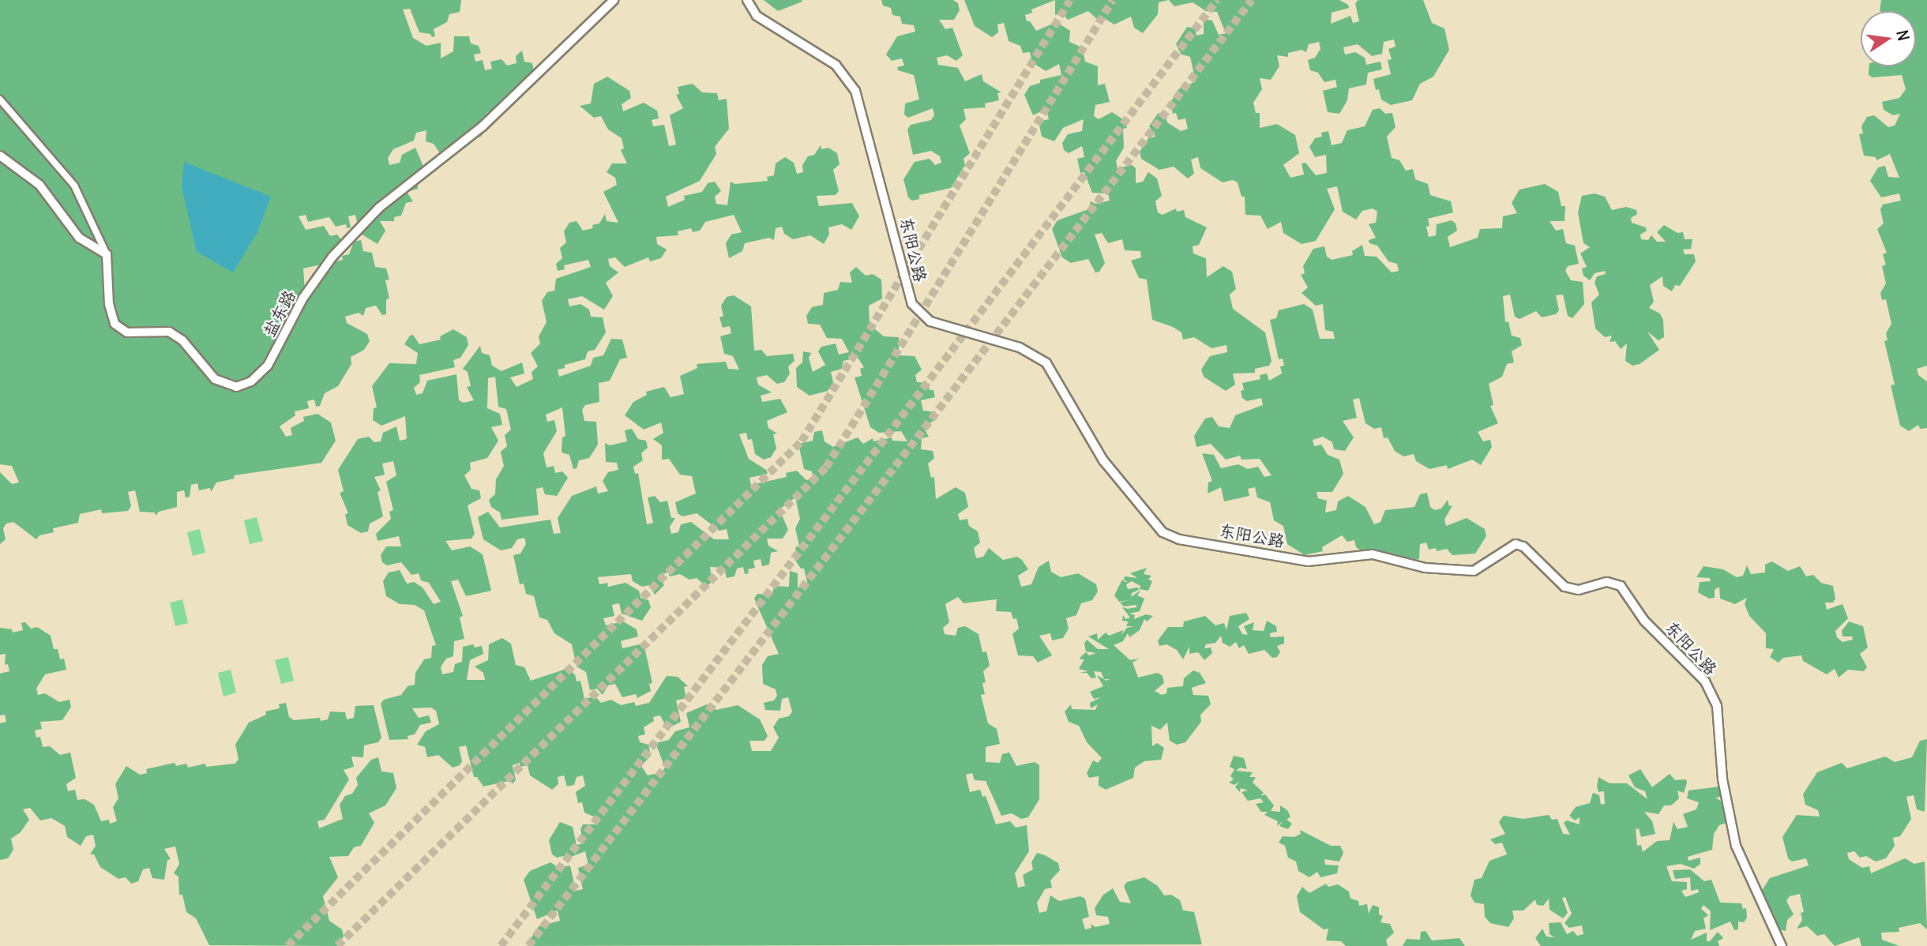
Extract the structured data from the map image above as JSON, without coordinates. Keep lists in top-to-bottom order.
{
  "streets": {
    "highway": ["东阳公路", "盐东路"]
  },
  "north": "right"
}
